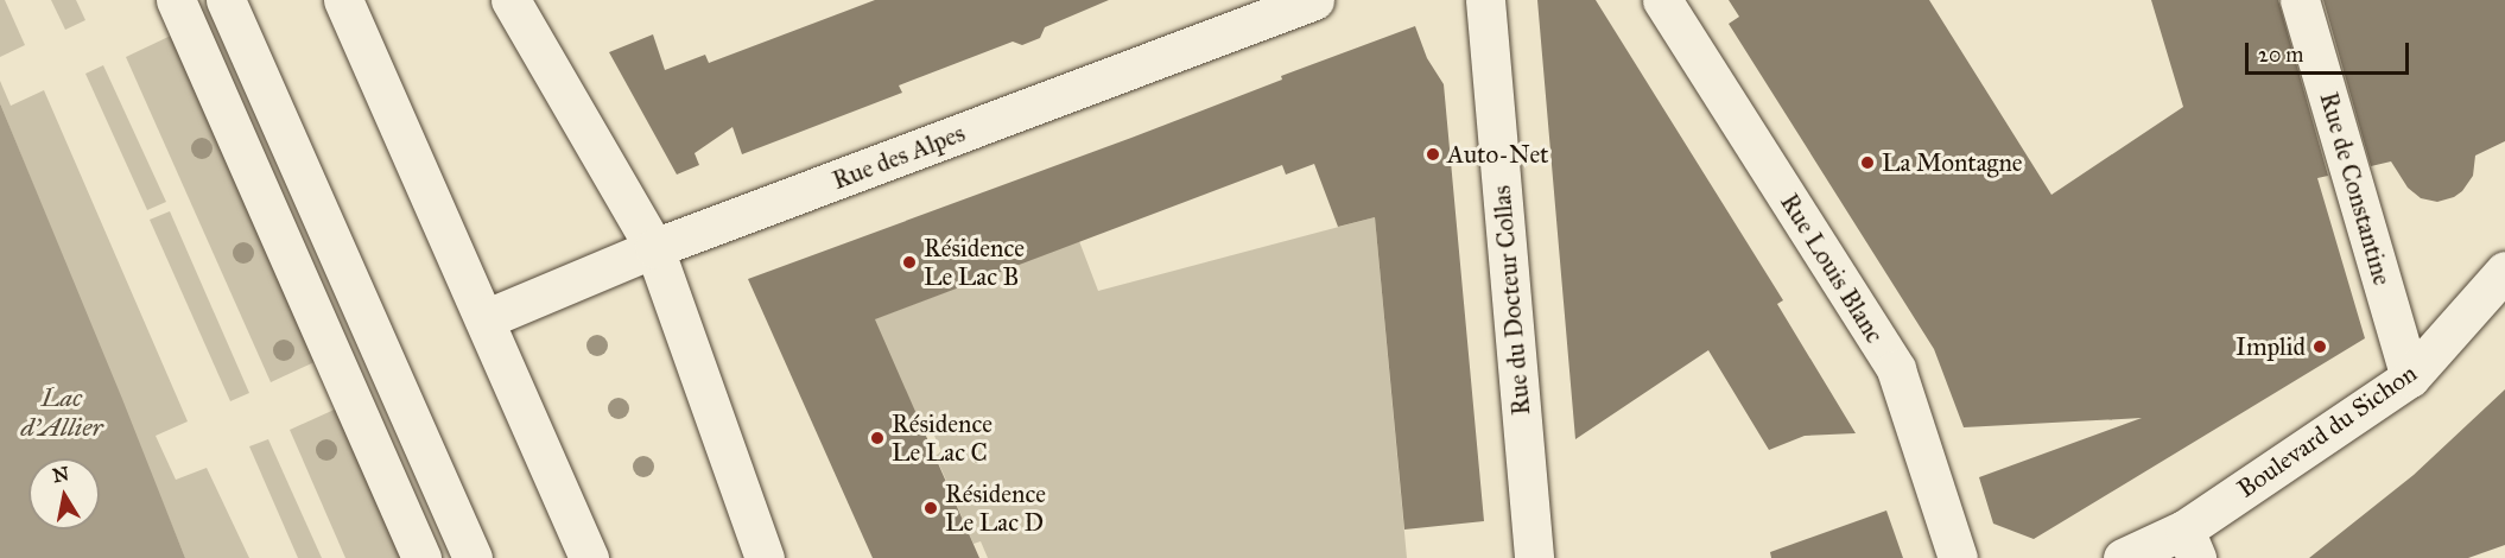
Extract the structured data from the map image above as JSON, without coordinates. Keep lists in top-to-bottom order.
{
  "streets": {
    "street": [
      "Rue des Alpes",
      "Rue de Constantine",
      "Rue Louis Blanc",
      "Rue du Docteur Collas",
      "Boulevard du Sichon"
    ]
  },
  "crossings": [
    ["Rue de Constantine", "Boulevard du Sichon"]
  ],
  "water": ["Lac d'Allier"],
  "places": [
    "Auto-Net",
    "La Montagne",
    "Résidence Le Lac B",
    "Implid",
    "Résidence Le Lac C",
    "Résidence Le Lac D"
  ],
  "scale_bar": "20 m",
  "north": "top"
}
